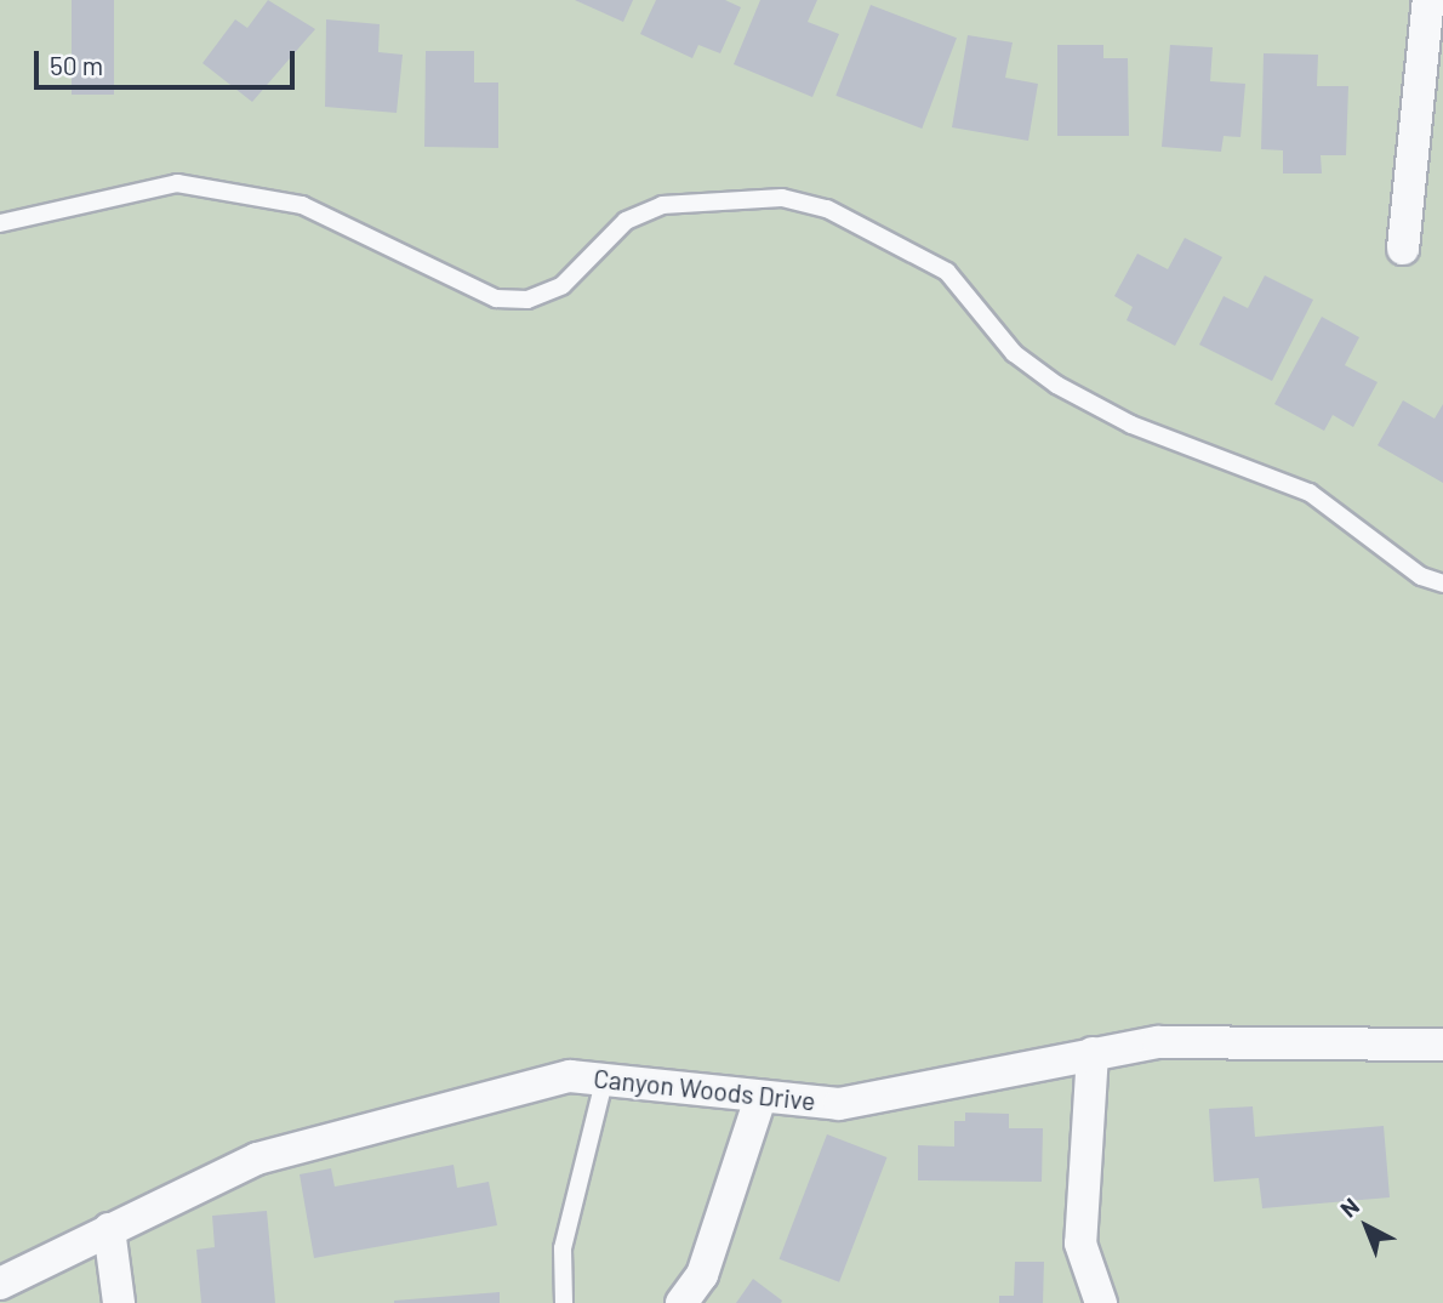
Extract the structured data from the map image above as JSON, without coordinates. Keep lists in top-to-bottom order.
{
  "streets": {
    "street": ["Canyon Woods Drive"]
  },
  "scale_bar": "50 m",
  "north": "top left"
}
